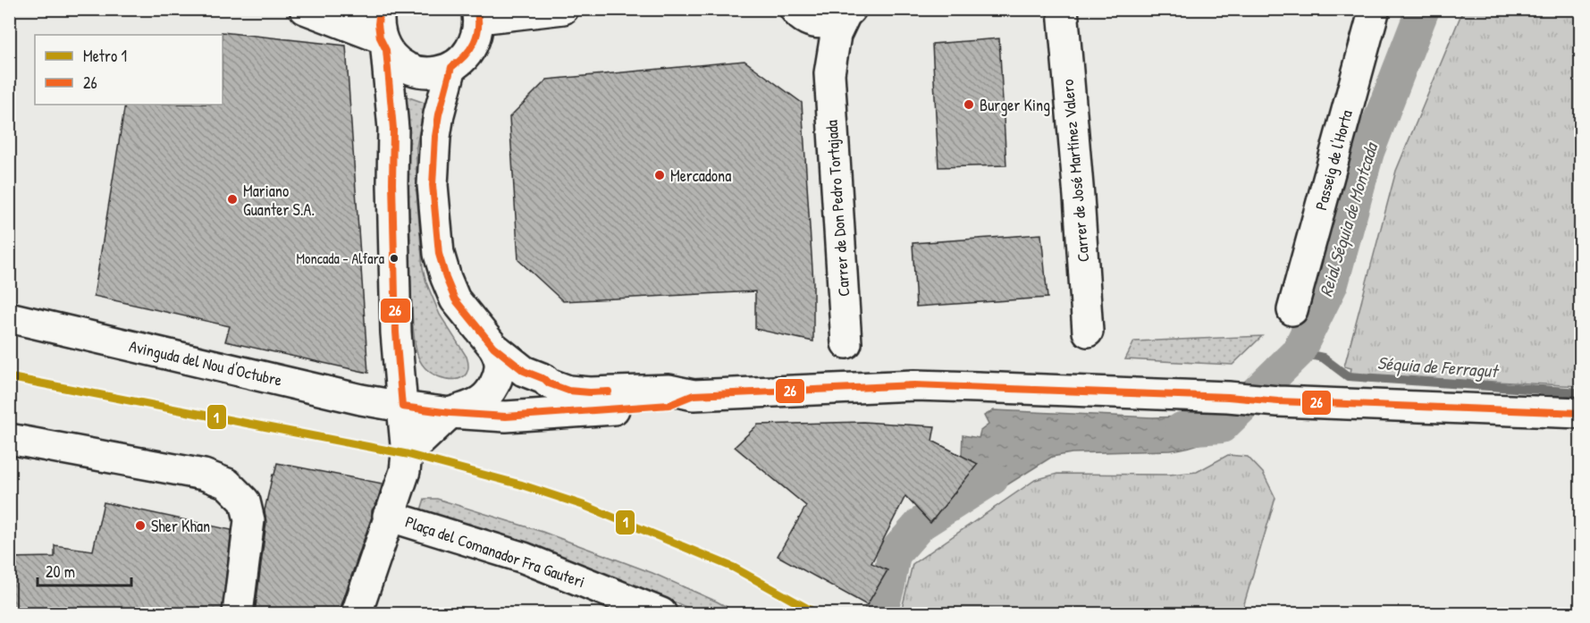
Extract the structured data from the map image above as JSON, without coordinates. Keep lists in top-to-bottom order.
{
  "streets": {
    "street": [
      "Passeig de l'Horta",
      "Carrer de José Martínez Valero",
      "Carrer de Don Pedro Tortajada",
      "Avinguda del Nou d'Octubre",
      "Plaça del Comanador Fra Gauteri"
    ]
  },
  "water": ["Reial Séquia de Montcada", "Séquia de Ferragut"],
  "places": [
    "Burger King",
    "Mercadona",
    "Mariano Guanter S.A.",
    "Moncada - Alfara",
    "Sher Khan"
  ],
  "lines": ["transit line 26", "metro line 1"],
  "legend": ["Metro 1", "26"],
  "scale_bar": "20 m"
}
